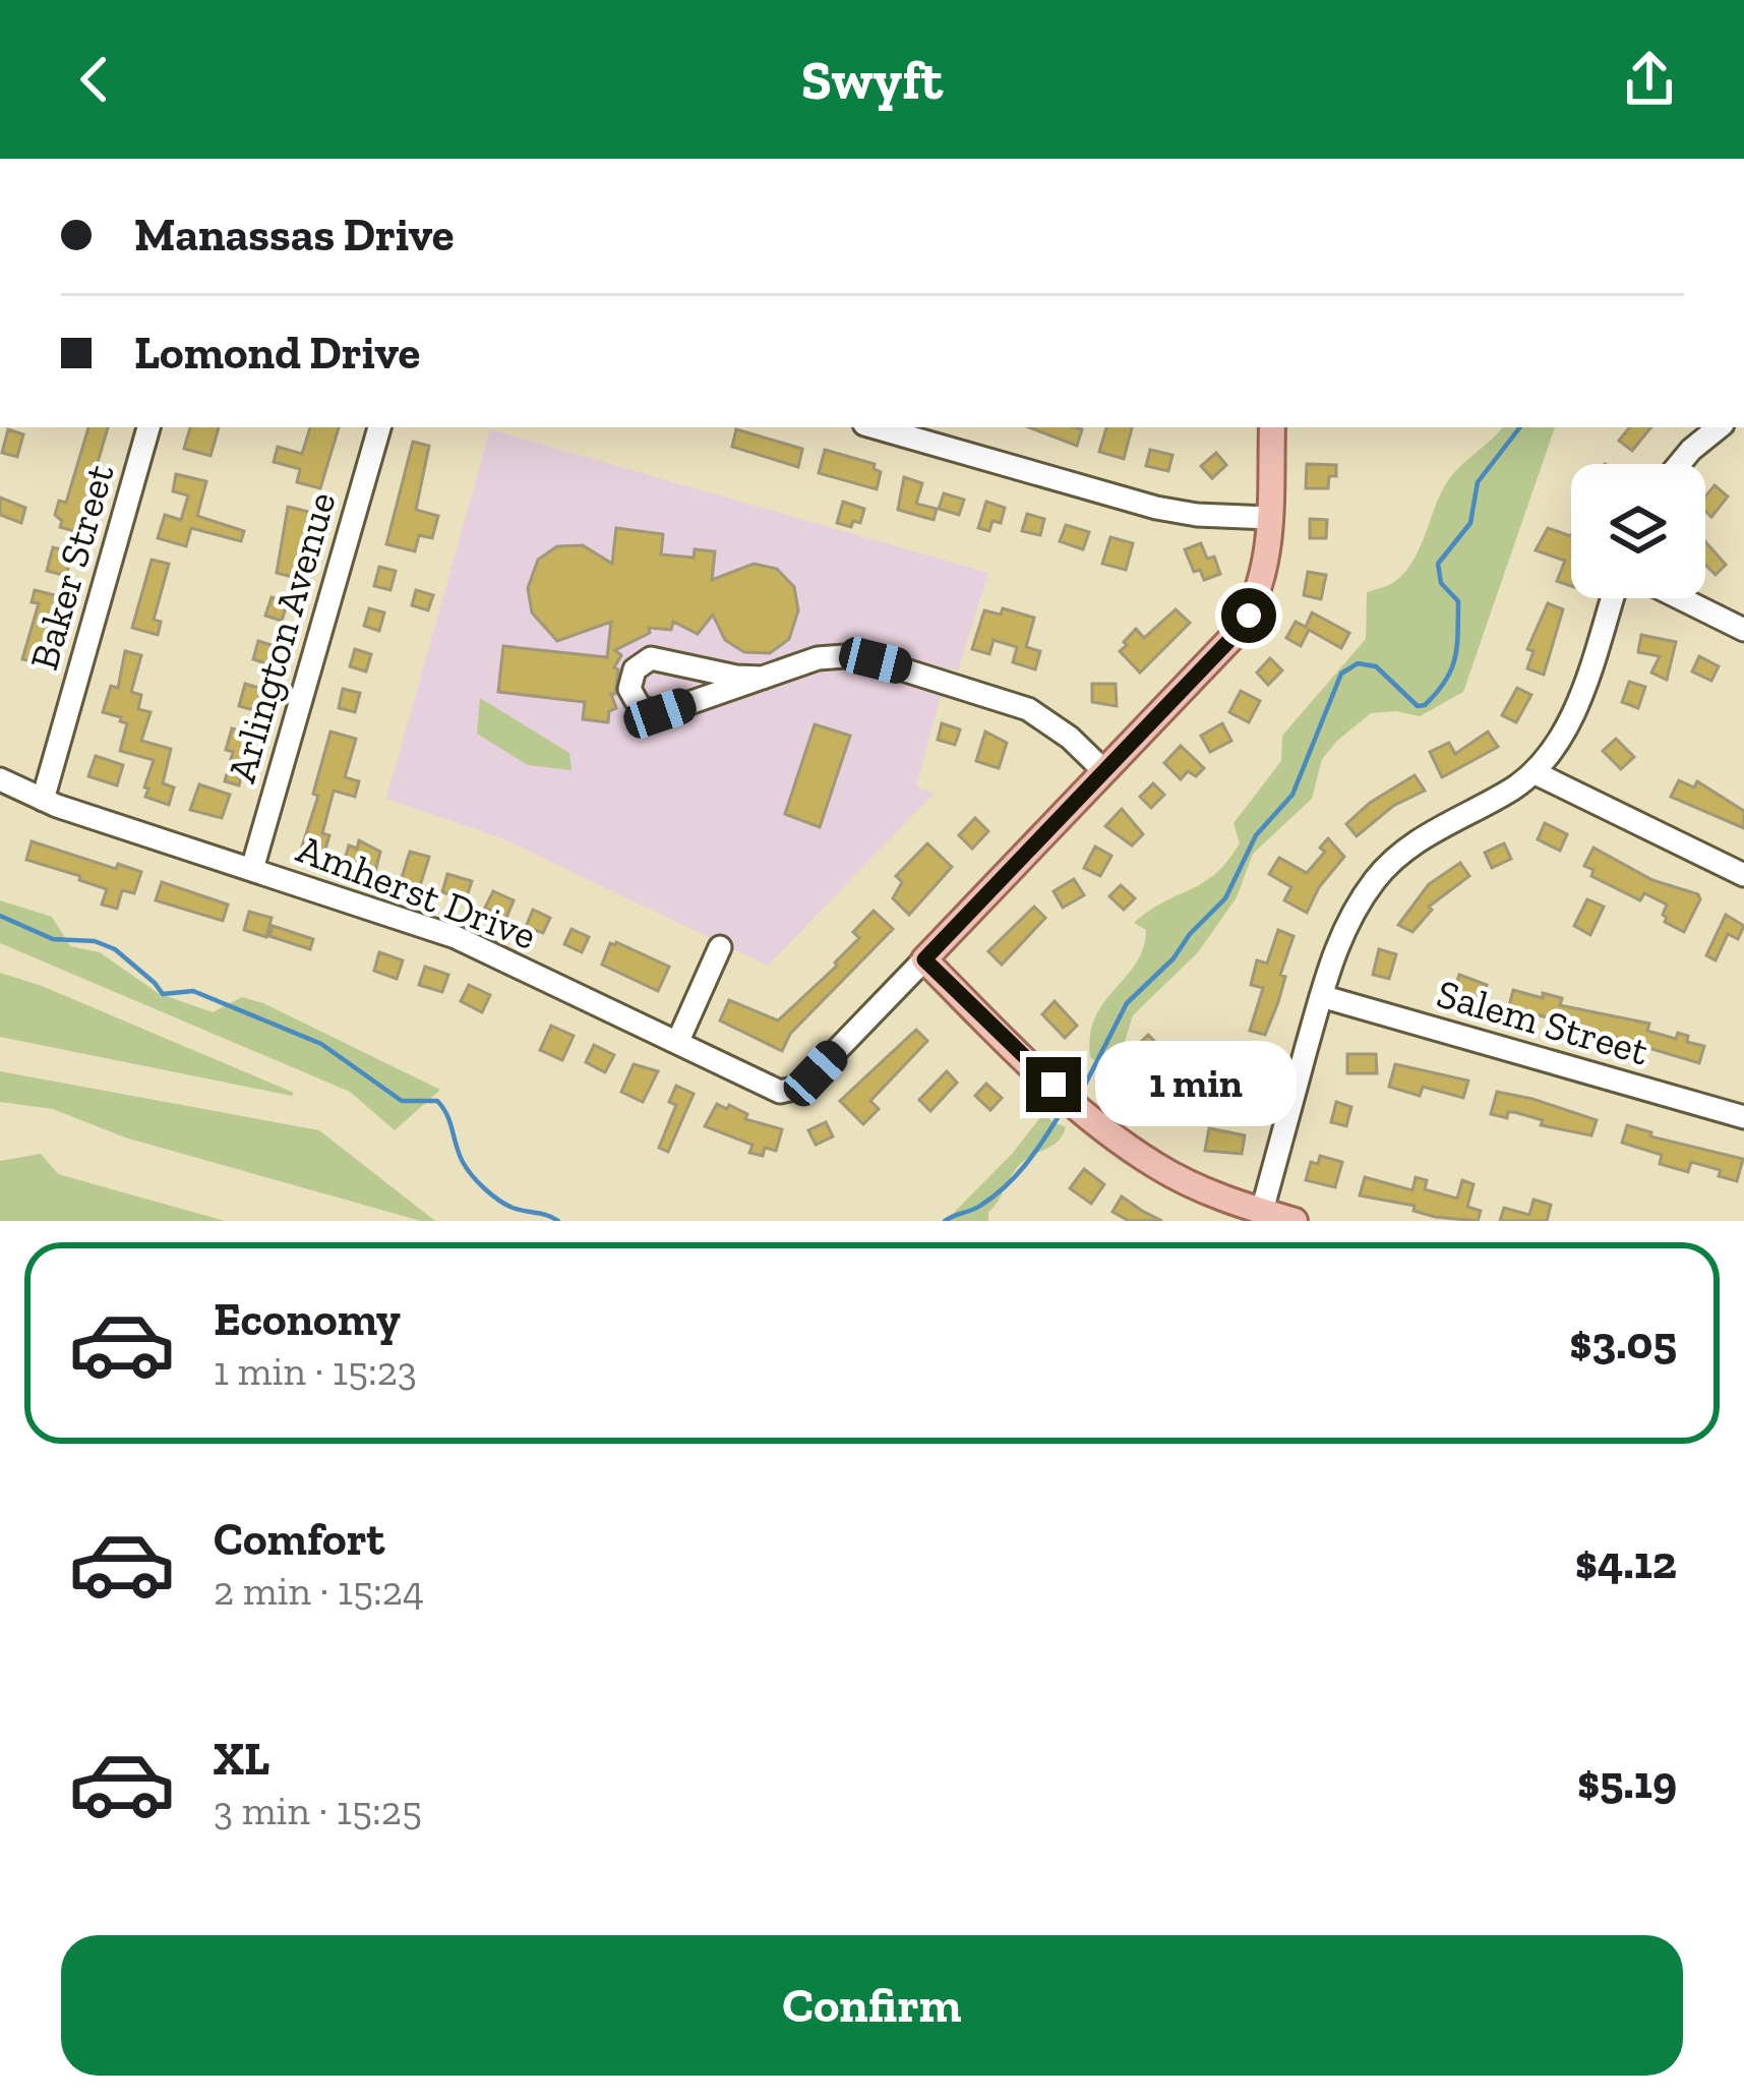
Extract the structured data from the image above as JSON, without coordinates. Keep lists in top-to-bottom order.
{
  "streets": {
    "street": [
      "Baker Street",
      "Arlington Avenue",
      "Amherst Drive",
      "Salem Street"
    ]
  },
  "crossings": [
    ["Baker Street", "Amherst Drive"],
    ["Arlington Avenue", "Amherst Drive"]
  ],
  "page": {
    "header": "Swyft",
    "banner": ["Manassas Drive", "Lomond Drive"],
    "bubble": "1 min",
    "list": [
      {
        "name": "Economy",
        "note": "1 min · 15:23",
        "value": "$3.05"
      },
      {
        "name": "Comfort",
        "note": "2 min · 15:24",
        "value": "$4.12"
      },
      {
        "name": "XL",
        "note": "3 min · 15:25",
        "value": "$5.19"
      }
    ],
    "buttons": "Confirm"
  }
}
